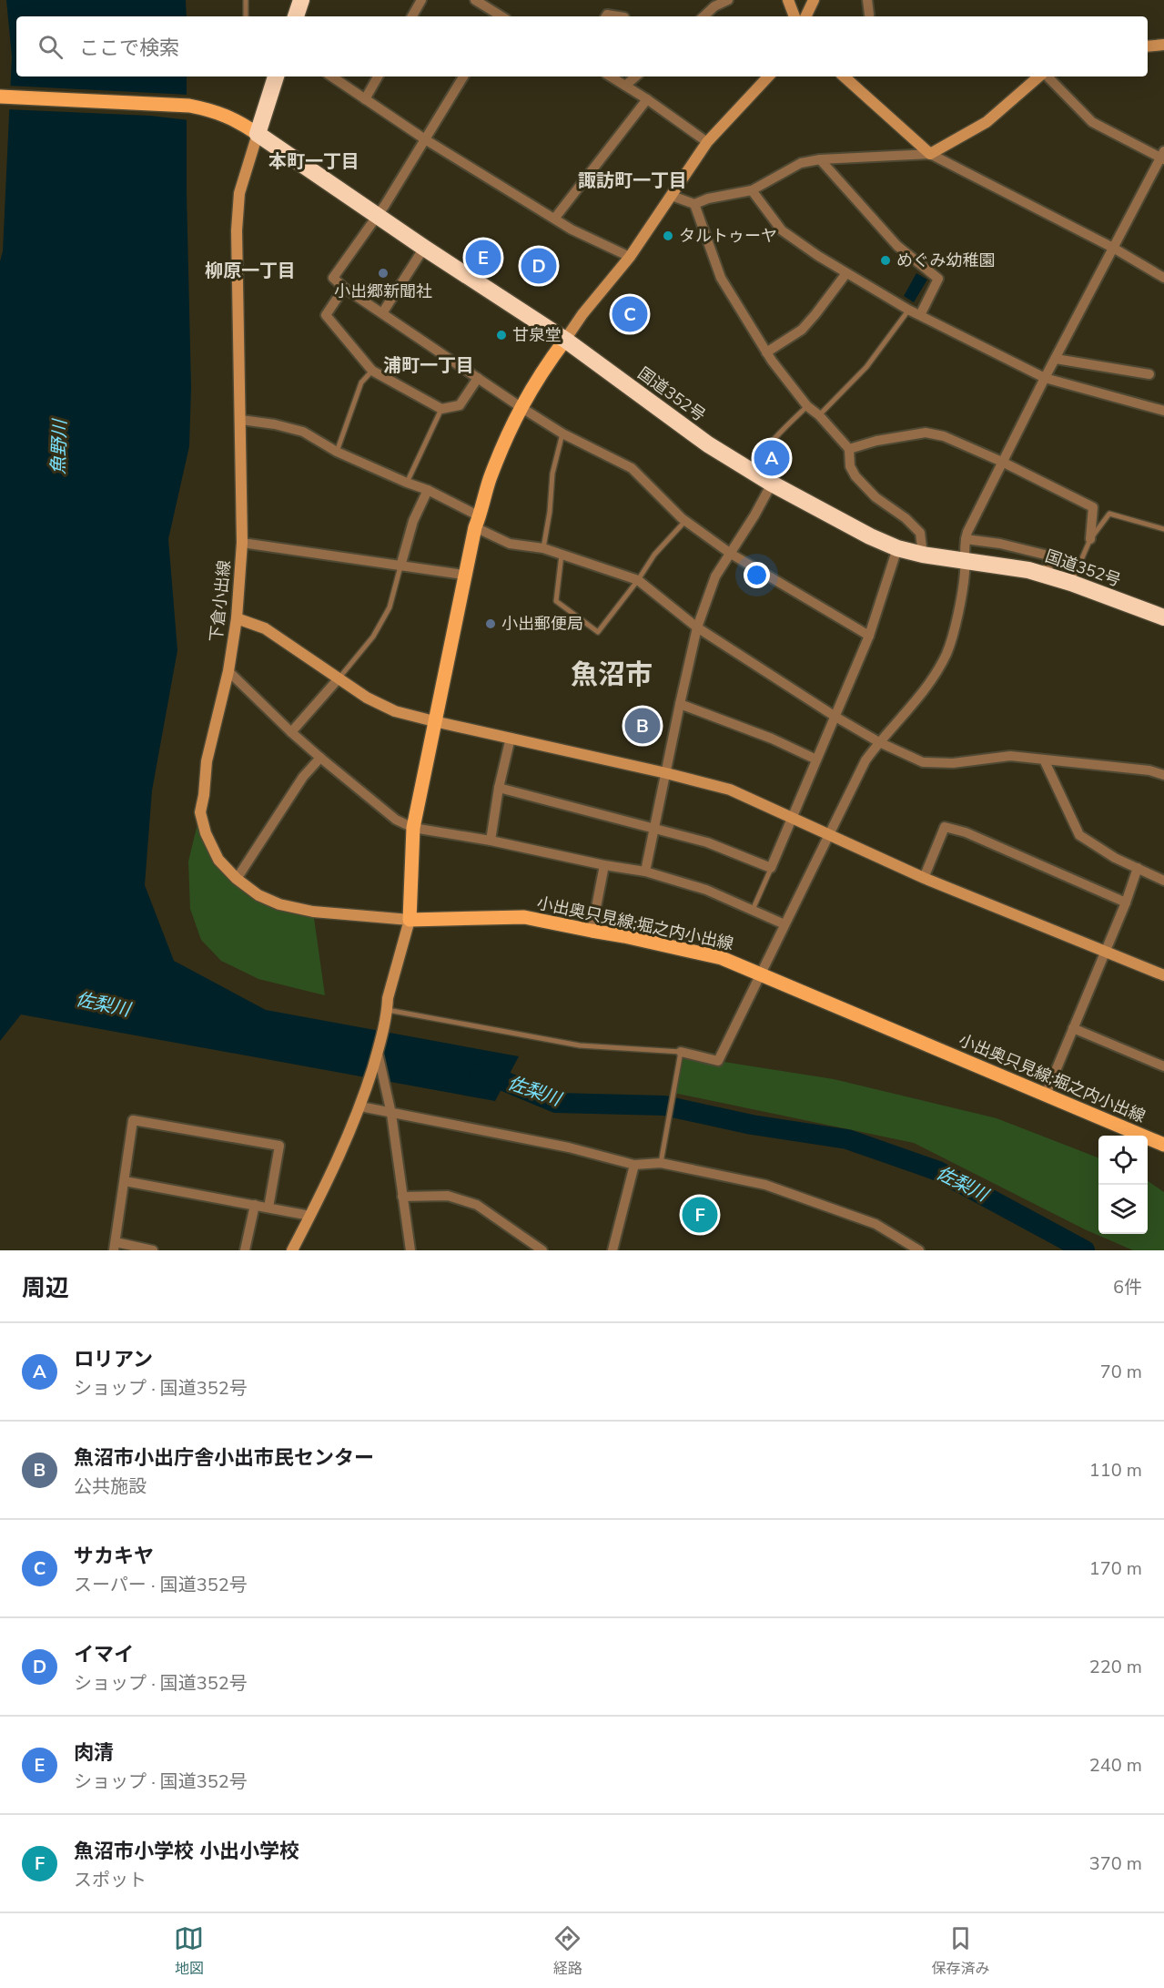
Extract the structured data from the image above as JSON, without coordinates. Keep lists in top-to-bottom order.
{
  "streets": {
    "highway": ["国道352号"],
    "main road": ["小出奥只見線;堀之内小出線"],
    "street": ["下倉小出線"]
  },
  "crossings": [
    ["国道352号", "下倉小出線"],
    ["下倉小出線", "小出奥只見線;堀之内小出線"]
  ],
  "districts": [
    "本町一丁目",
    "諏訪町一丁目",
    "柳原一丁目",
    "浦町一丁目",
    "魚沼市"
  ],
  "water": ["魚野川", "佐梨川"],
  "places": [
    "タルトゥーヤ",
    "めぐみ幼稚園",
    "小出郷新聞社",
    "甘泉堂",
    "小出郵便局"
  ],
  "page": {
    "search": "ここで検索",
    "pins": [
      "E",
      "D",
      "C",
      "A",
      "B",
      "F"
    ],
    "heading": ["周辺", "6件"],
    "list": [
      {
        "mark": "A",
        "name": "ロリアン",
        "note": "ショップ · 国道352号",
        "value": "70 m"
      },
      {
        "mark": "B",
        "name": "魚沼市小出庁舎小出市民センター",
        "note": "公共施設",
        "value": "110 m"
      },
      {
        "mark": "C",
        "name": "サカキヤ",
        "note": "スーパー · 国道352号",
        "value": "170 m"
      },
      {
        "mark": "D",
        "name": "イマイ",
        "note": "ショップ · 国道352号",
        "value": "220 m"
      },
      {
        "mark": "E",
        "name": "肉清",
        "note": "ショップ · 国道352号",
        "value": "240 m"
      },
      {
        "mark": "F",
        "name": "魚沼市小学校 小出小学校",
        "note": "スポット",
        "value": "370 m"
      }
    ],
    "nav": ["地図", "経路", "保存済み"]
  }
}
